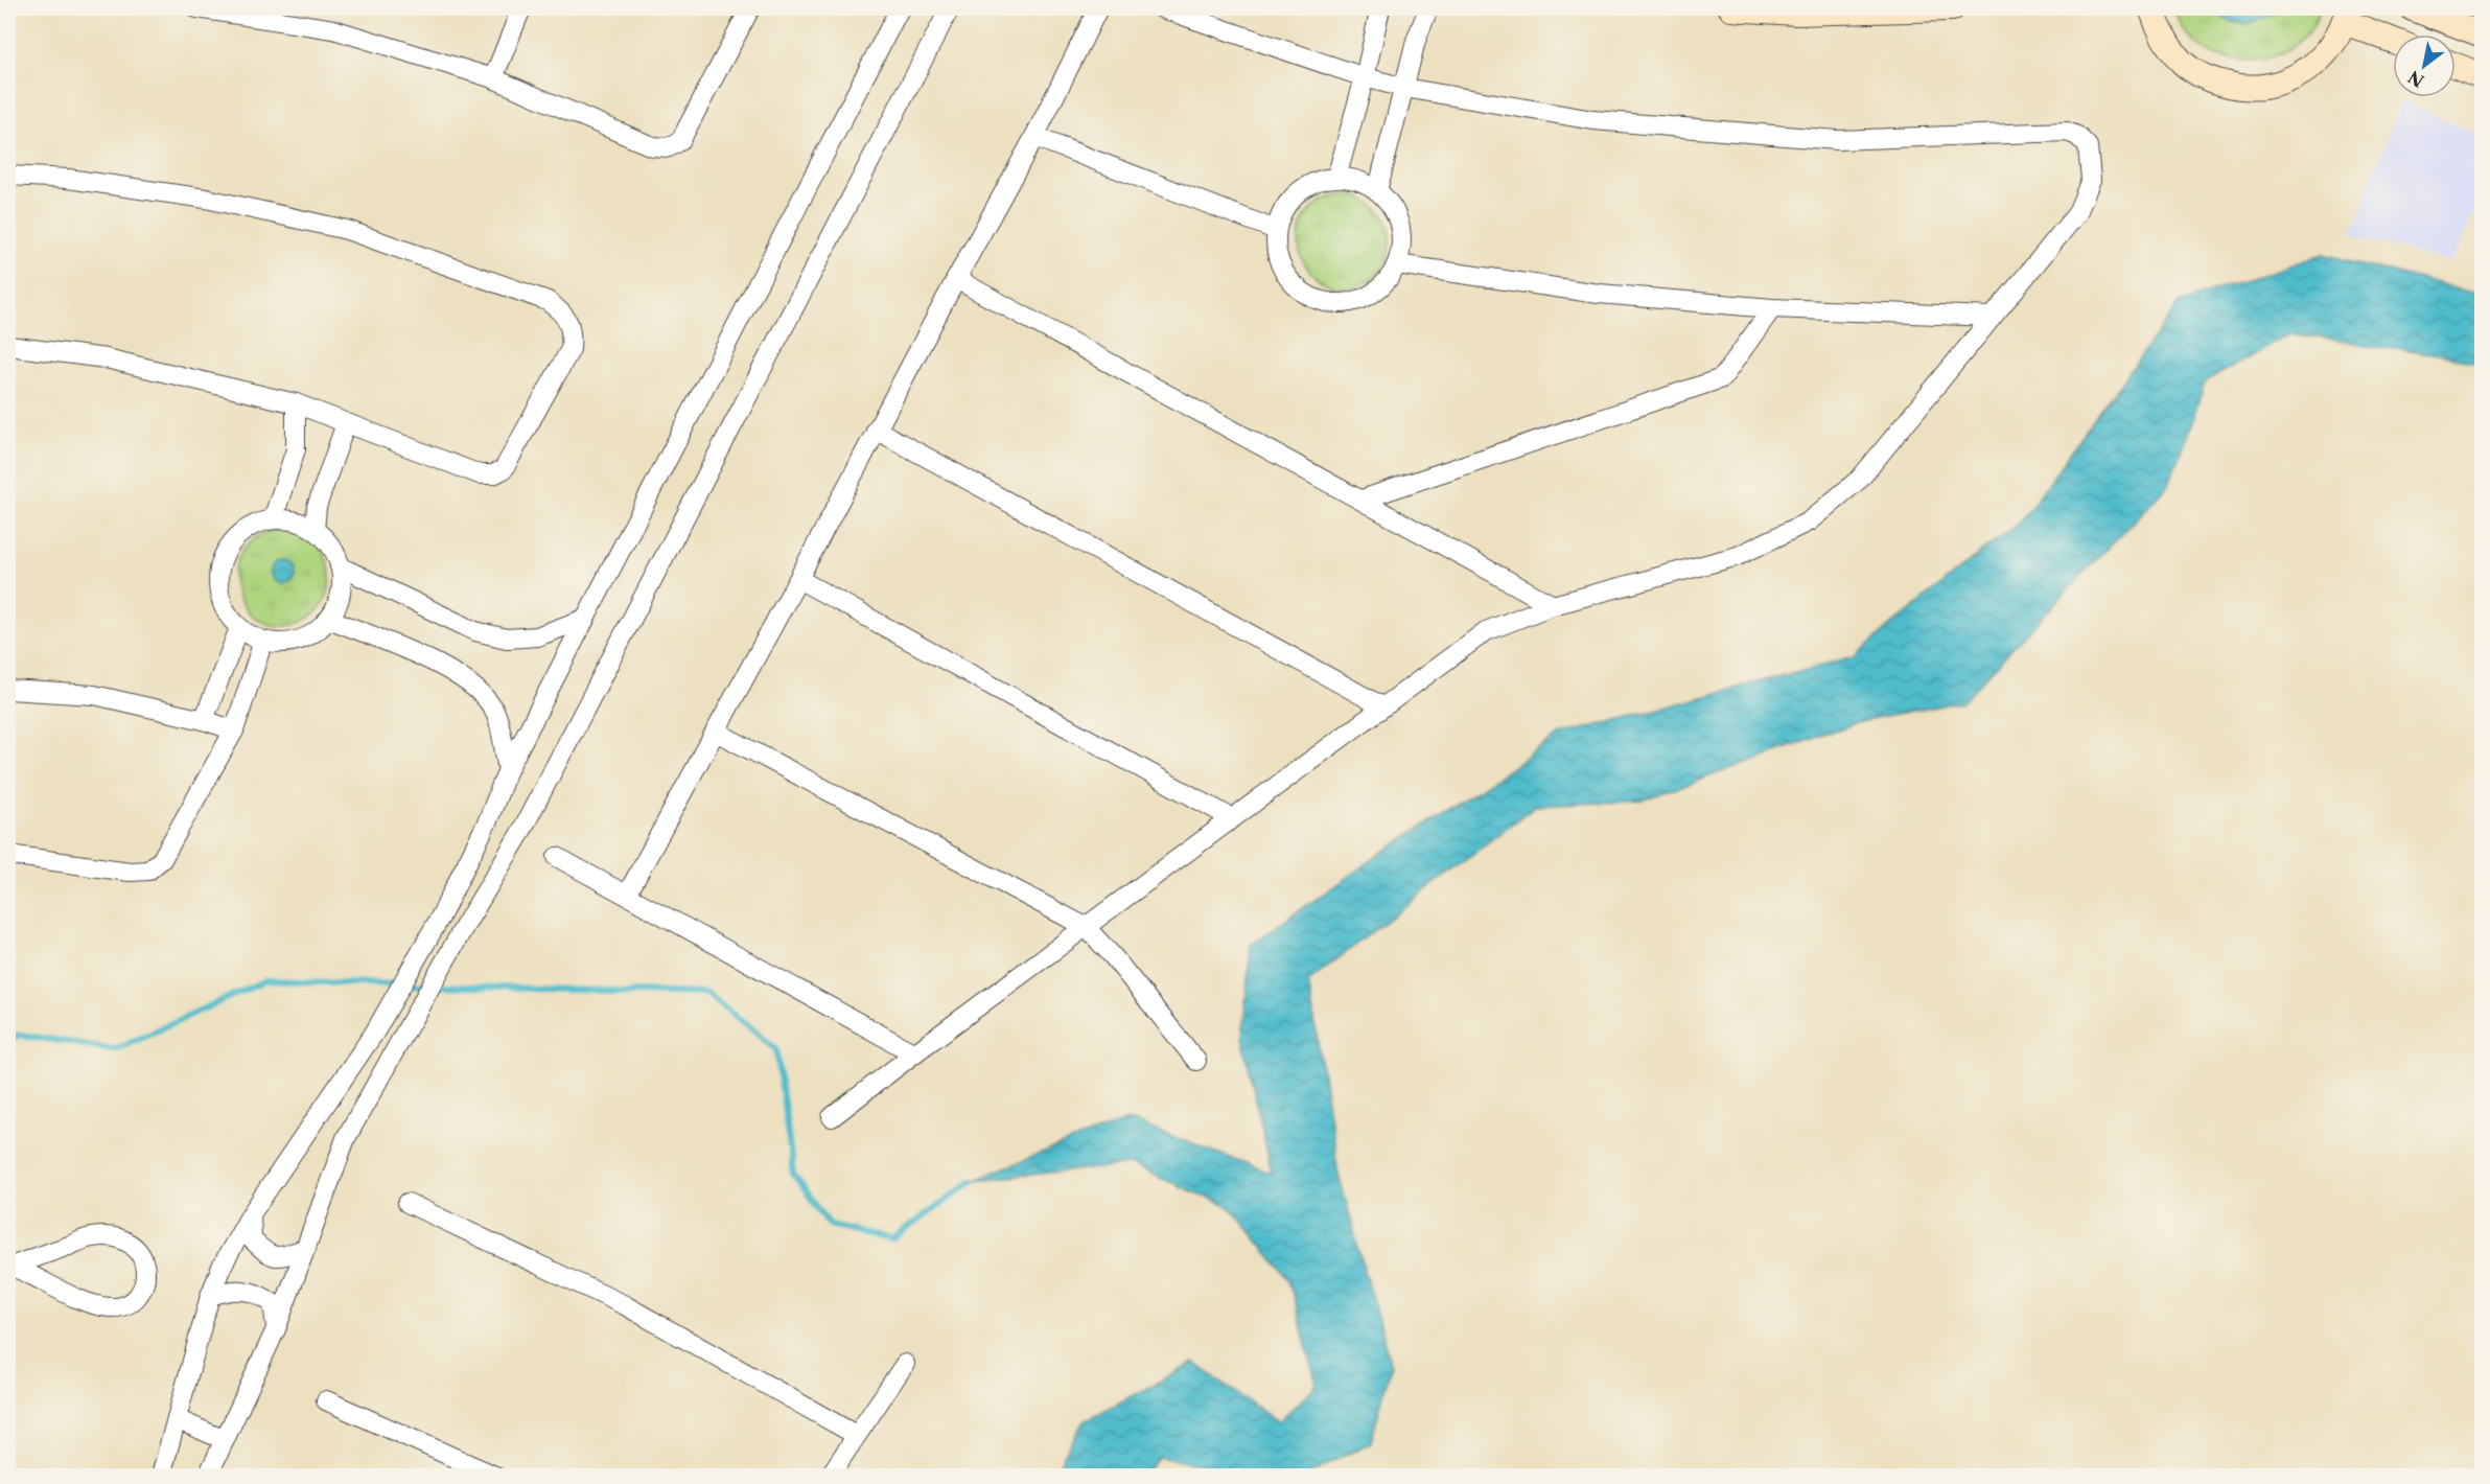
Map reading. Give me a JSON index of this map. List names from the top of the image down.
{
  "north": "bottom left"
}
